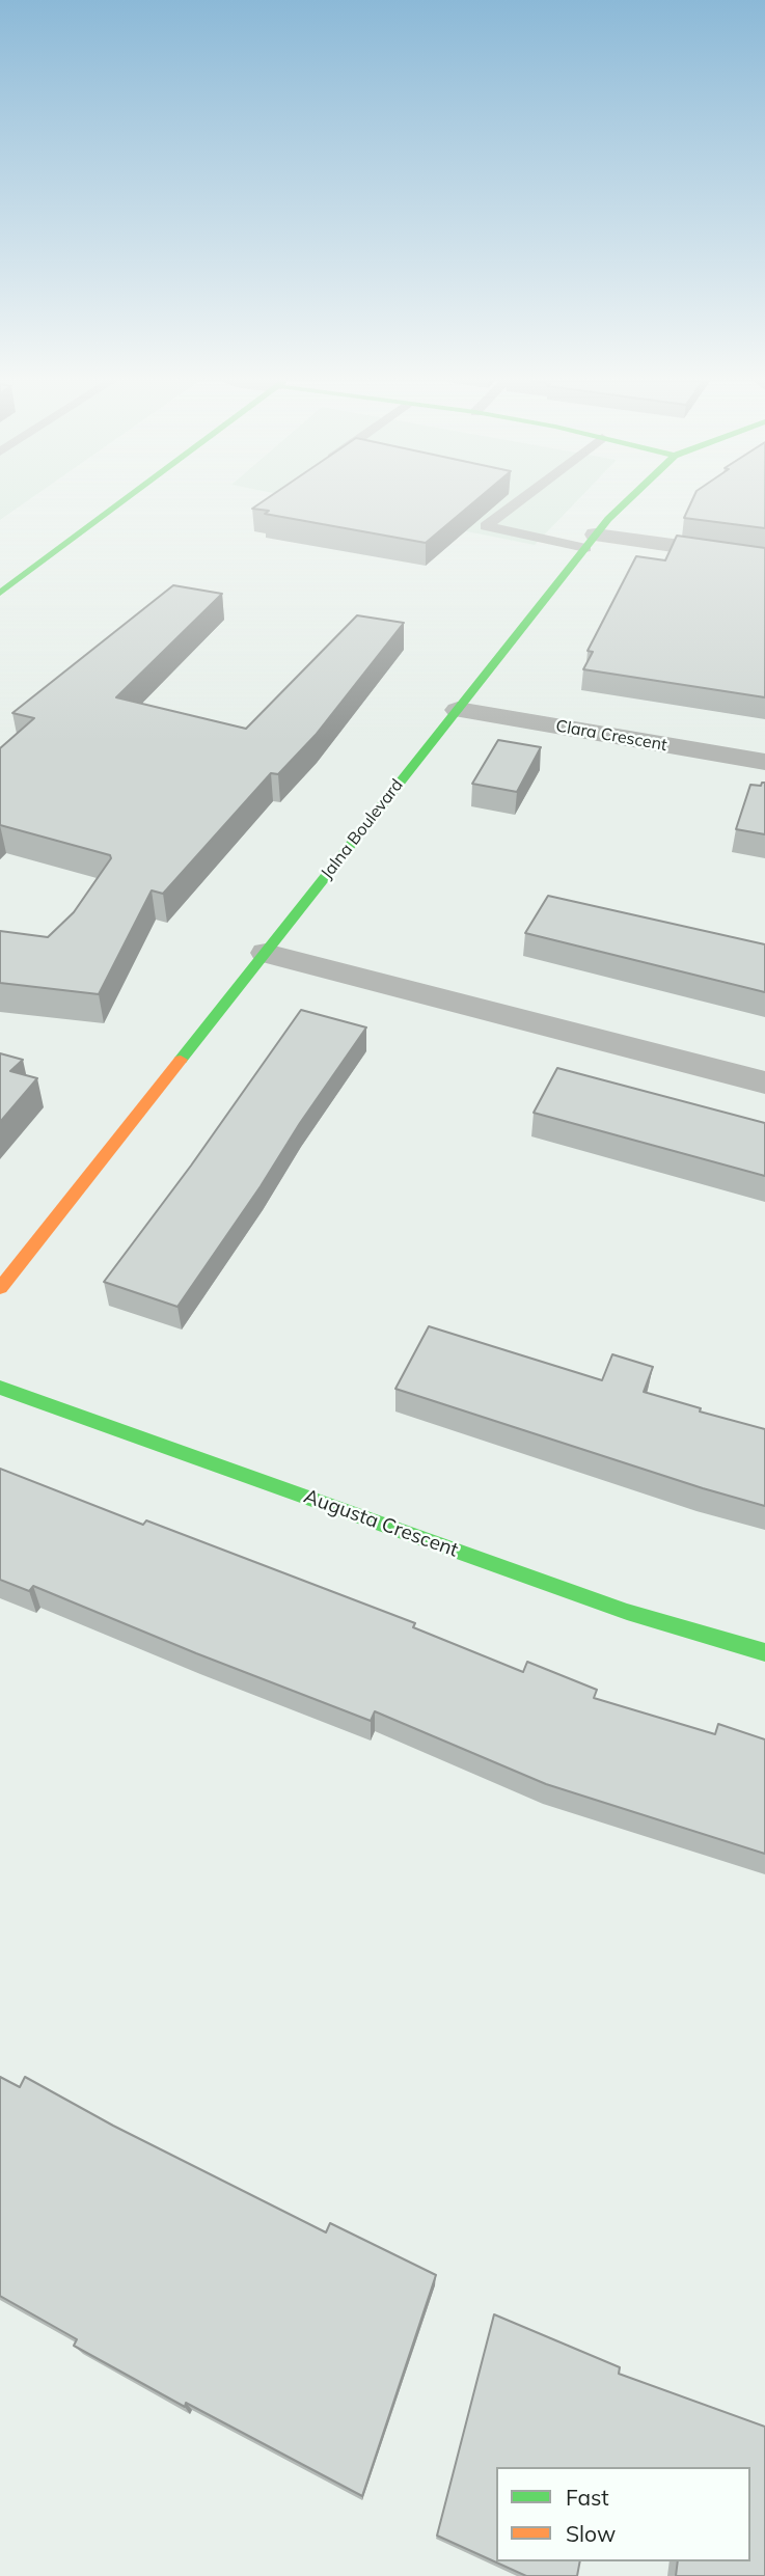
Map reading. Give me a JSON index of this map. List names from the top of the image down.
{
  "streets": {
    "street": ["Clara Crescent", "Jalna Boulevard", "Augusta Crescent"]
  },
  "crossings": [
    ["Clara Crescent", "Jalna Boulevard"]
  ],
  "legend": ["Fast", "Slow"]
}
